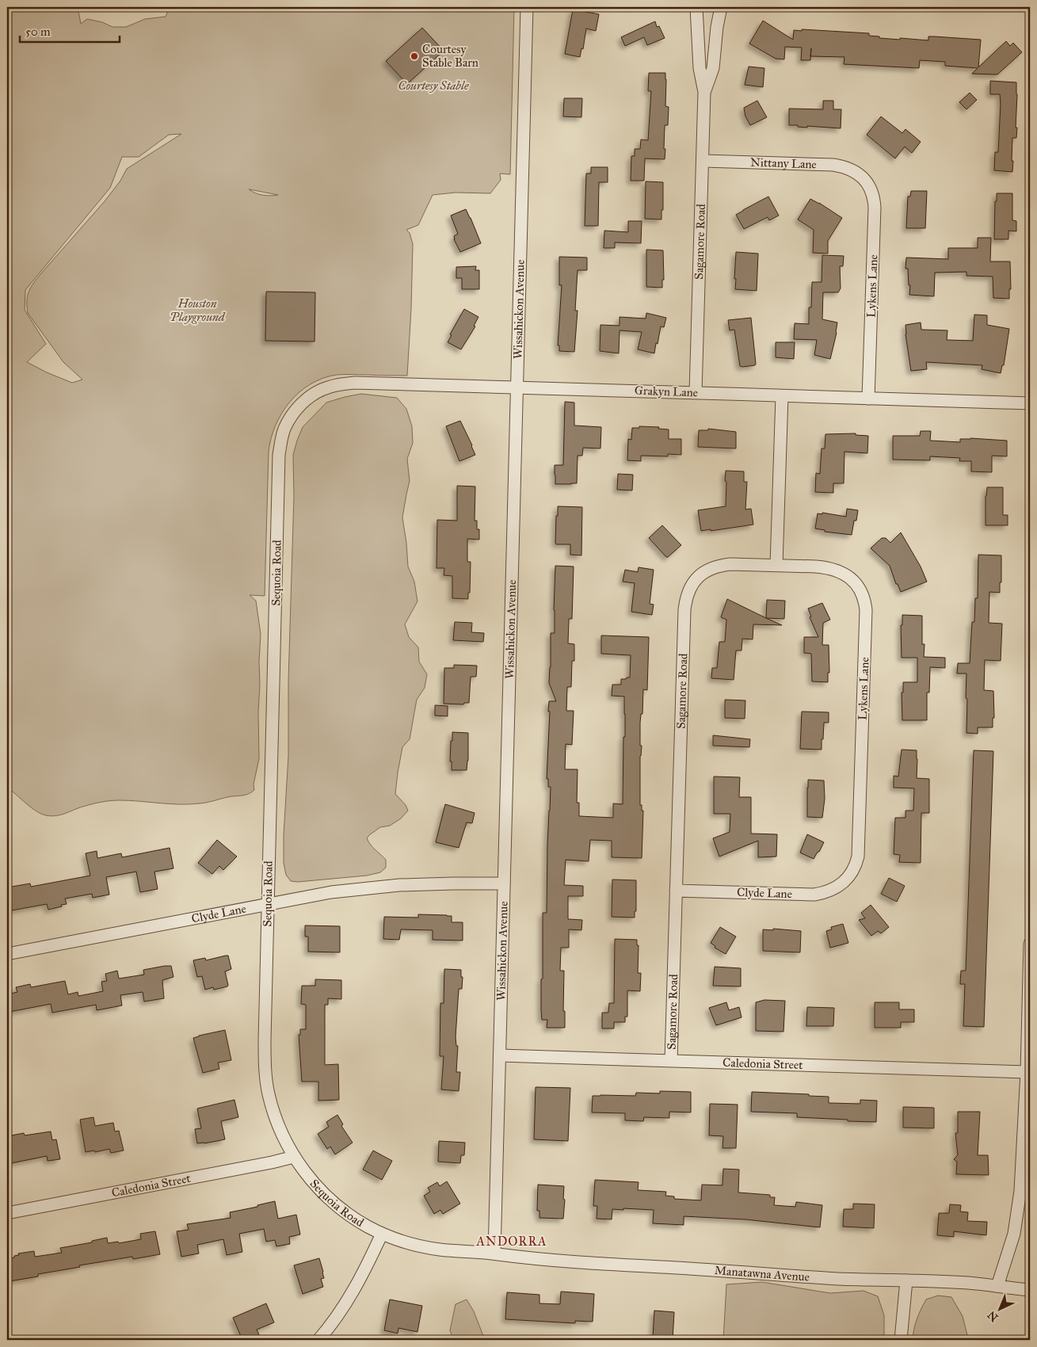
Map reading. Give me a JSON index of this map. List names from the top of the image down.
{
  "streets": {
    "street": [
      "Nittany Lane",
      "Sagamore Road",
      "Lykens Lane",
      "Wissahickon Avenue",
      "Grakyn Lane",
      "Sequoia Road",
      "Clyde Lane",
      "Caledonia Street",
      "Manatawna Avenue"
    ]
  },
  "crossings": [
    ["Nittany Lane", "Sagamore Road"],
    ["Nittany Lane", "Lykens Lane"],
    ["Sagamore Road", "Lykens Lane"],
    ["Sagamore Road", "Grakyn Lane"],
    ["Sagamore Road", "Clyde Lane"],
    ["Sagamore Road", "Caledonia Street"],
    ["Lykens Lane", "Grakyn Lane"],
    ["Lykens Lane", "Clyde Lane"],
    ["Wissahickon Avenue", "Grakyn Lane"],
    ["Wissahickon Avenue", "Sequoia Road"],
    ["Wissahickon Avenue", "Clyde Lane"],
    ["Wissahickon Avenue", "Caledonia Street"],
    ["Wissahickon Avenue", "Manatawna Avenue"],
    ["Grakyn Lane", "Sequoia Road"],
    ["Sequoia Road", "Clyde Lane"],
    ["Sequoia Road", "Caledonia Street"],
    ["Sequoia Road", "Manatawna Avenue"]
  ],
  "districts": ["ANDORRA"],
  "parks": ["Courtesy Stable", "Houston Playground"],
  "places": ["Courtesy Stable Barn"],
  "scale_bar": "50 m",
  "north": "bottom left"
}
